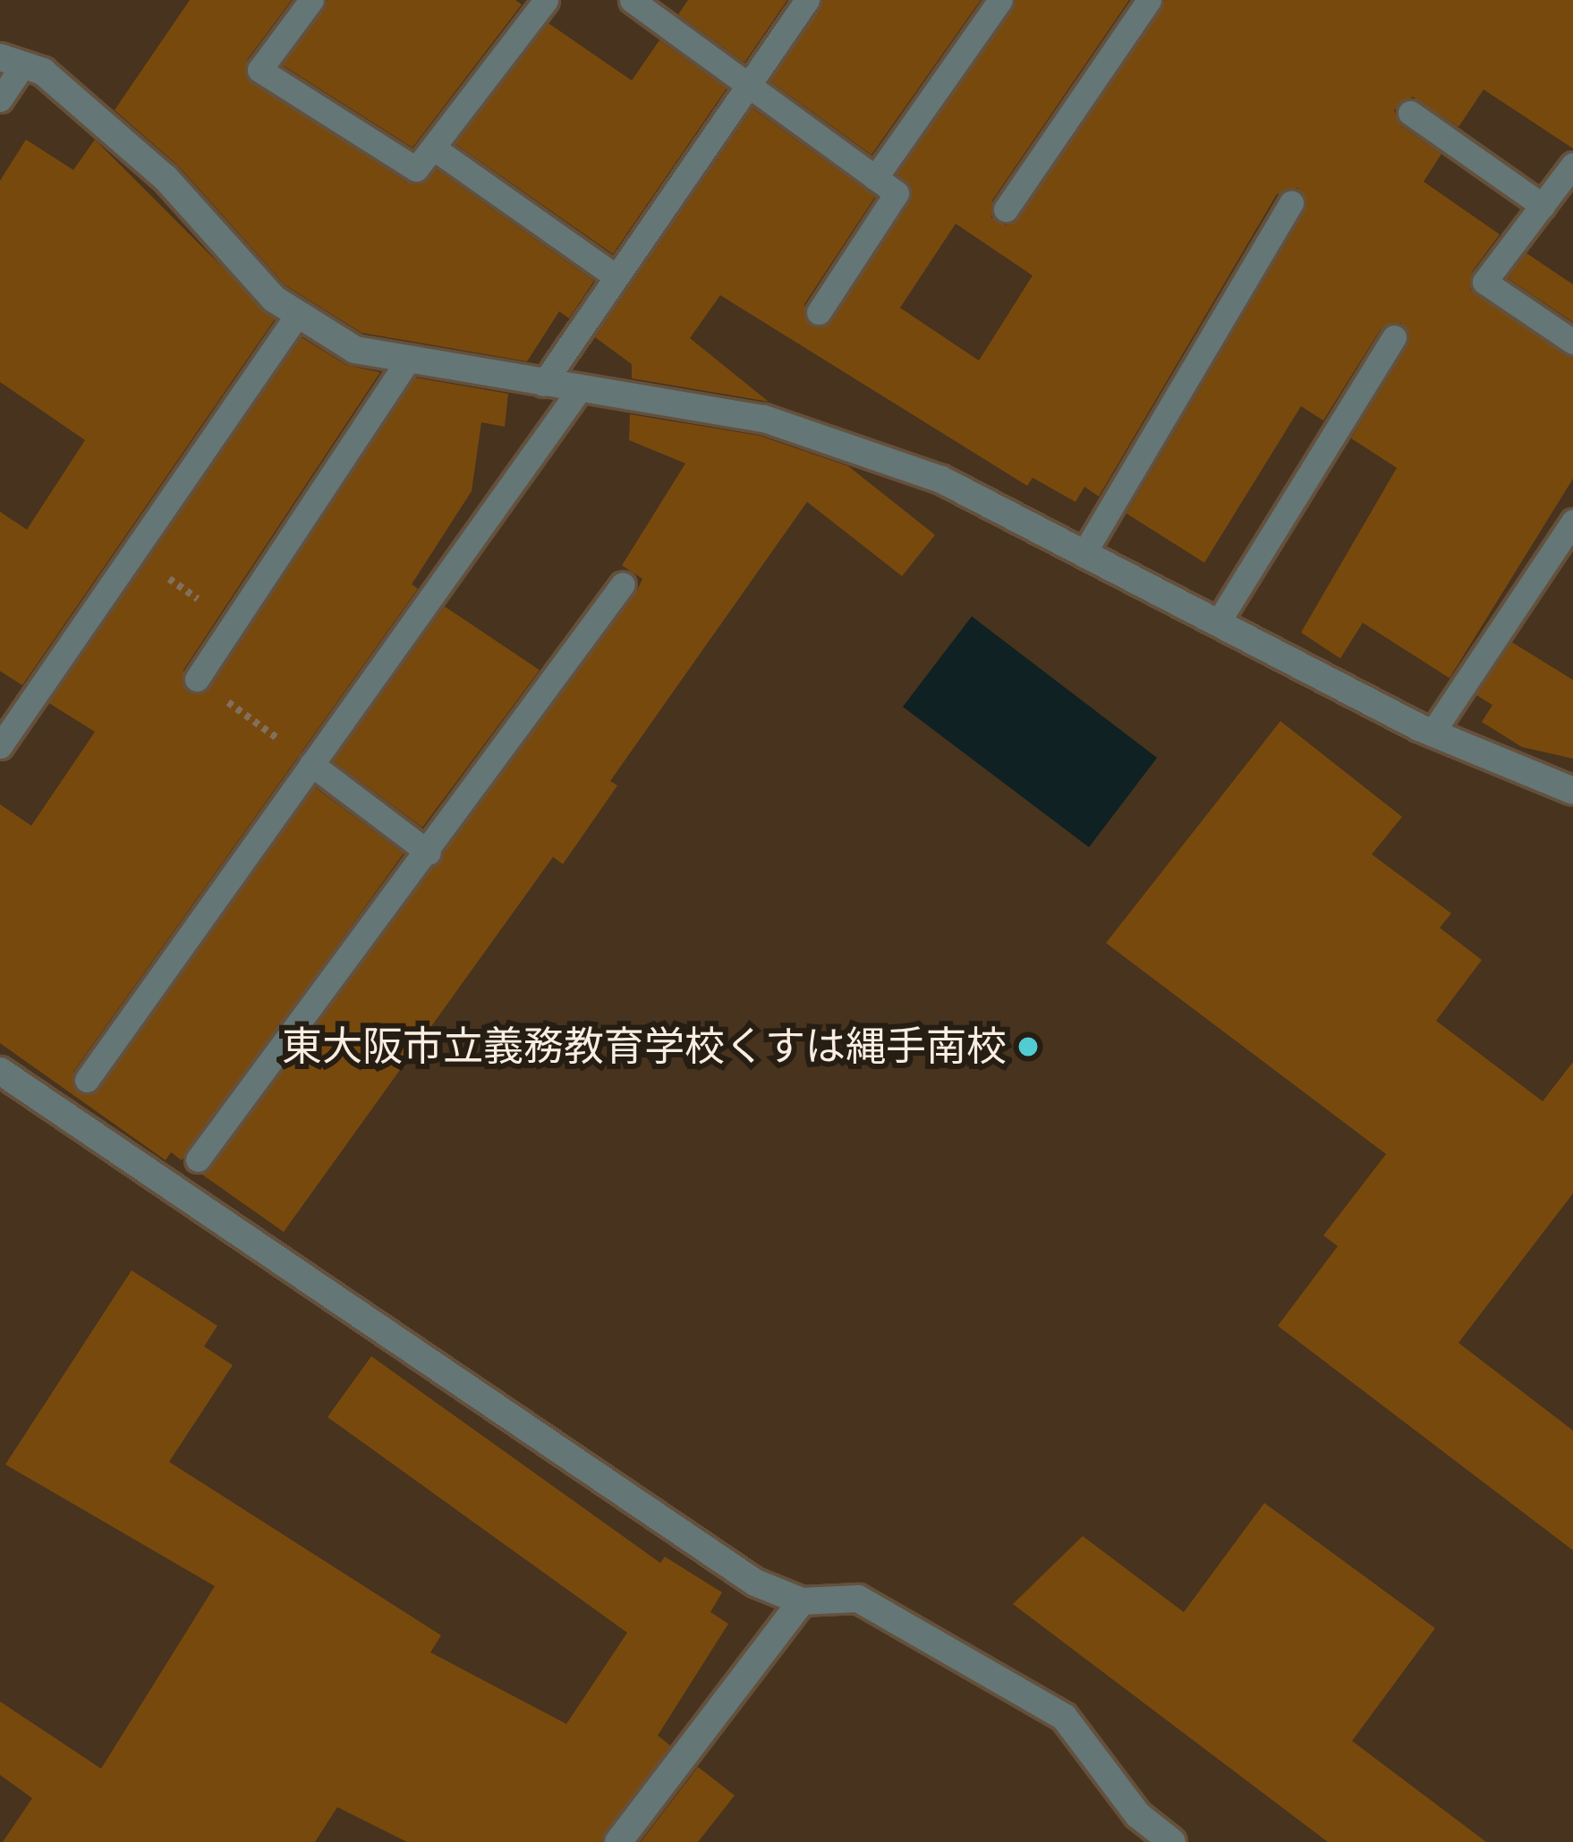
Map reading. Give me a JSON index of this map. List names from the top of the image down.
{
  "places": ["東大阪市立義務教育学校くすは縄手南校"]
}
